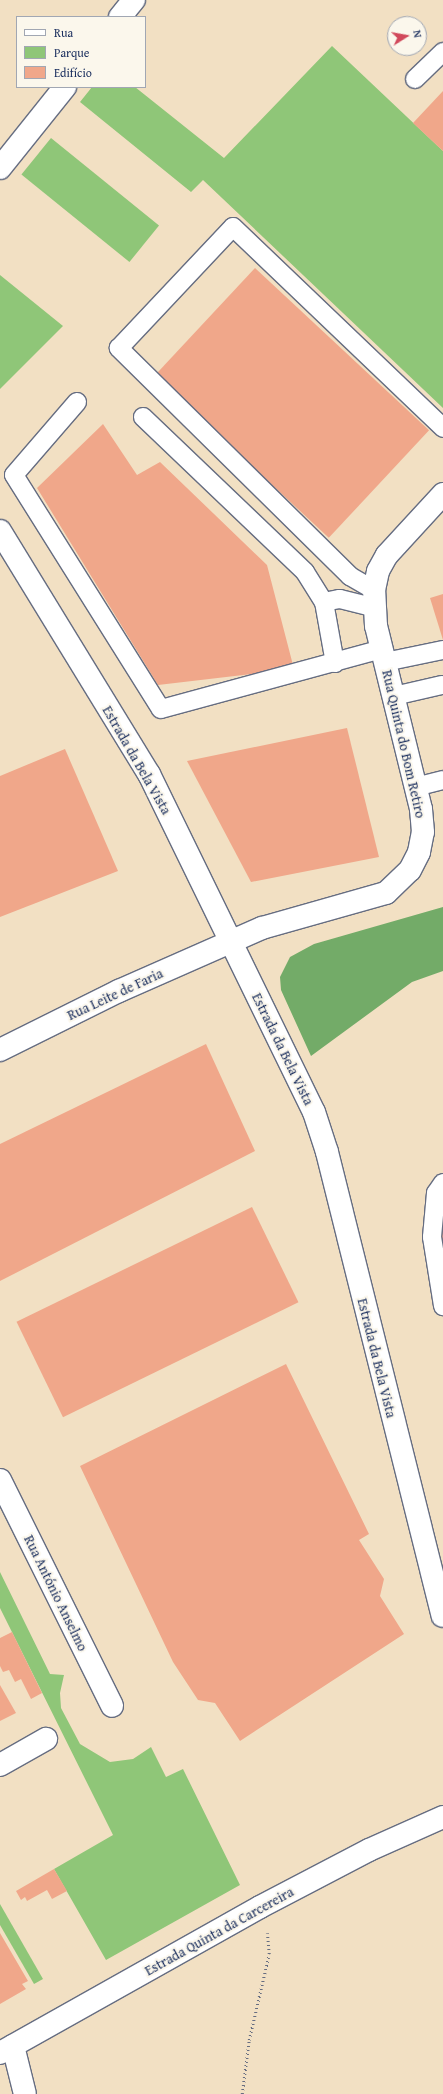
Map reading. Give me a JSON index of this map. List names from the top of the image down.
{
  "streets": {
    "street": [
      "Rua Quinta do Bom Retiro",
      "Estrada da Bela Vista",
      "Rua Leite de Faria",
      "Rua António Anselmo",
      "Estrada Quinta da Carcereira"
    ]
  },
  "crossings": [
    ["Rua Quinta do Bom Retiro", "Estrada da Bela Vista"],
    ["Rua Quinta do Bom Retiro", "Rua Leite de Faria"],
    ["Estrada da Bela Vista", "Rua Leite de Faria"]
  ],
  "legend": ["Rua", "Parque", "Edifício"],
  "north": "right"
}
